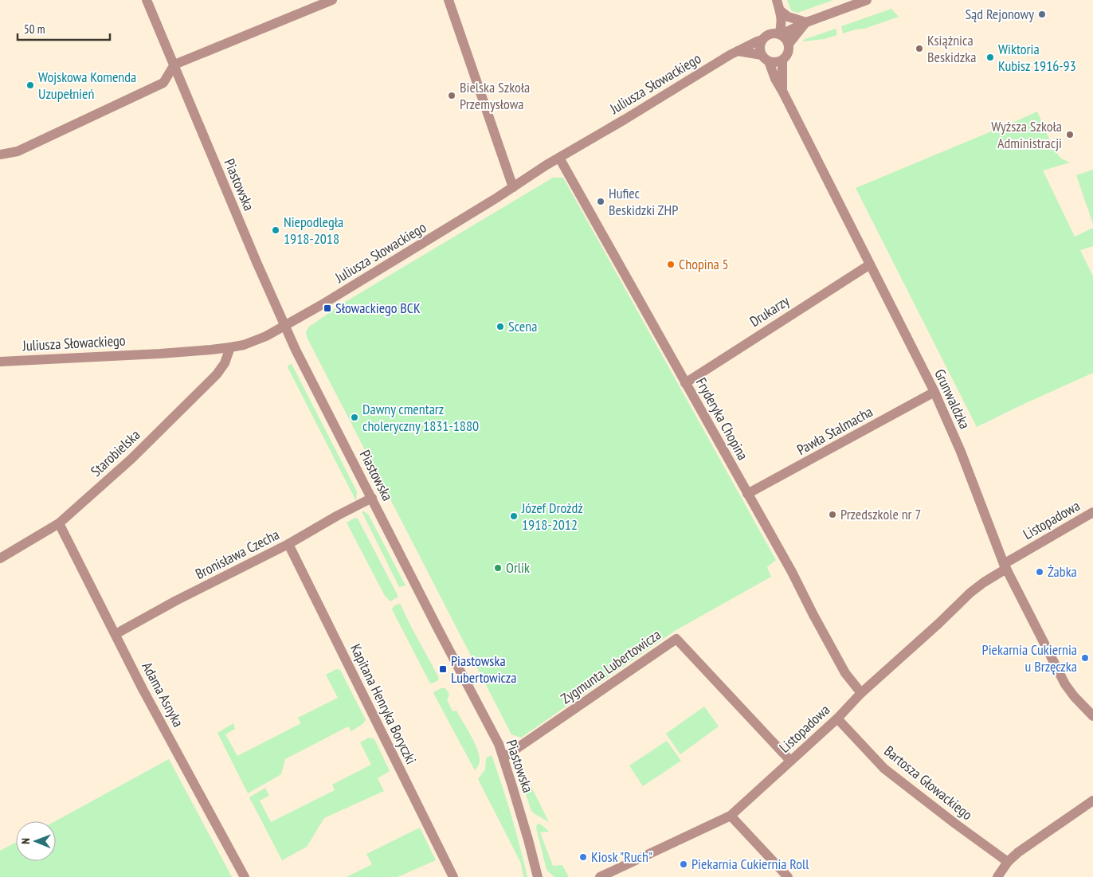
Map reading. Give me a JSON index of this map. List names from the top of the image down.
{
  "streets": {
    "street": [
      "Juliusza Słowackiego",
      "Piastowska",
      "Drukarzy",
      "Grunwaldzka",
      "Fryderyka Chopina",
      "Pawła Stalmacha",
      "Starobielska",
      "Listopadowa",
      "Bronisława Czecha",
      "Zygmunta Lubertowicza",
      "Adama Asnyka",
      "Kapitana Henryka Boryczki",
      "Bartosza Głowackiego"
    ]
  },
  "crossings": [
    ["Juliusza Słowackiego", "Piastowska"],
    ["Juliusza Słowackiego", "Grunwaldzka"],
    ["Juliusza Słowackiego", "Fryderyka Chopina"],
    ["Juliusza Słowackiego", "Starobielska"],
    ["Piastowska", "Bronisława Czecha"],
    ["Piastowska", "Zygmunta Lubertowicza"],
    ["Drukarzy", "Grunwaldzka"],
    ["Drukarzy", "Fryderyka Chopina"],
    ["Grunwaldzka", "Pawła Stalmacha"],
    ["Grunwaldzka", "Listopadowa"],
    ["Fryderyka Chopina", "Pawła Stalmacha"],
    ["Fryderyka Chopina", "Listopadowa"],
    ["Starobielska", "Adama Asnyka"],
    ["Listopadowa", "Zygmunta Lubertowicza"],
    ["Listopadowa", "Bartosza Głowackiego"],
    ["Bronisława Czecha", "Adama Asnyka"],
    ["Bronisława Czecha", "Kapitana Henryka Boryczki"]
  ],
  "places": {
    "other": [
      "Sąd Rejonowy",
      "Książnica Beskidzka",
      "Wiktoria Kubisz 1916-93",
      "Wojskowa Komenda Uzupełnień",
      "Bielska Szkoła Przemysłowa",
      "Wyższa Szkoła Administracji",
      "Hufiec Beskidzki ZHP",
      "Niepodległa 1918-2018",
      "Chopina 5",
      "Scena",
      "Dawny cmentarz choleryczny 1831-1880",
      "Przedszkole nr 7",
      "Józef Drożdż 1918-2012",
      "Orlik",
      "Żabka",
      "Piekarnia Cukiernia u Brzęczka",
      "Kiosk \"Ruch\"",
      "Piekarnia Cukiernia Roll"
    ],
    "transit": ["Słowackiego BCK", "Piastowska Lubertowicza"]
  },
  "scale_bar": "50 m",
  "north": "left"
}
